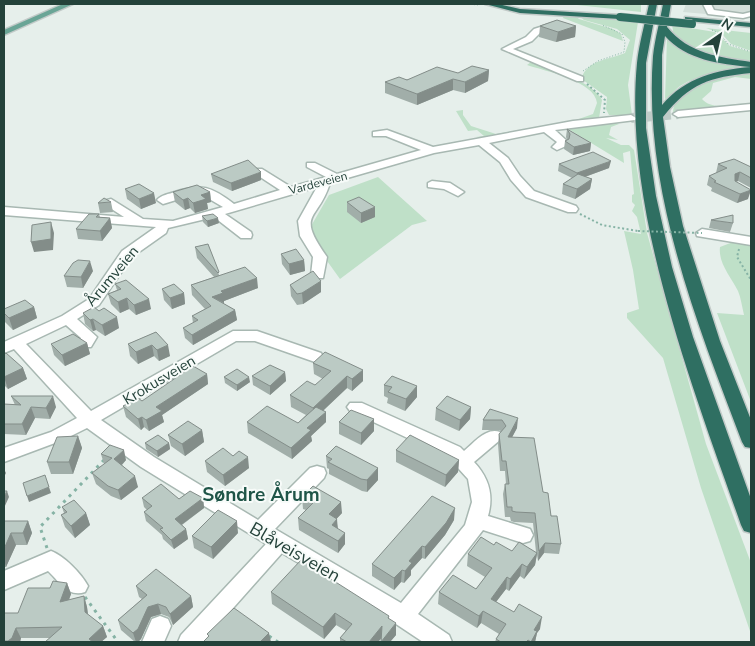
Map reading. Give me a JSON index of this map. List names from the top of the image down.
{
  "streets": {
    "street": [
      "Vardeveien",
      "Årumveien",
      "Krokusveien",
      "Blåveisveien"
    ]
  },
  "crossings": [
    ["Vardeveien", "Årumveien"],
    ["Årumveien", "Blåveisveien"],
    ["Krokusveien", "Blåveisveien"]
  ],
  "districts": ["Søndre Årum"],
  "north": "top right"
}
